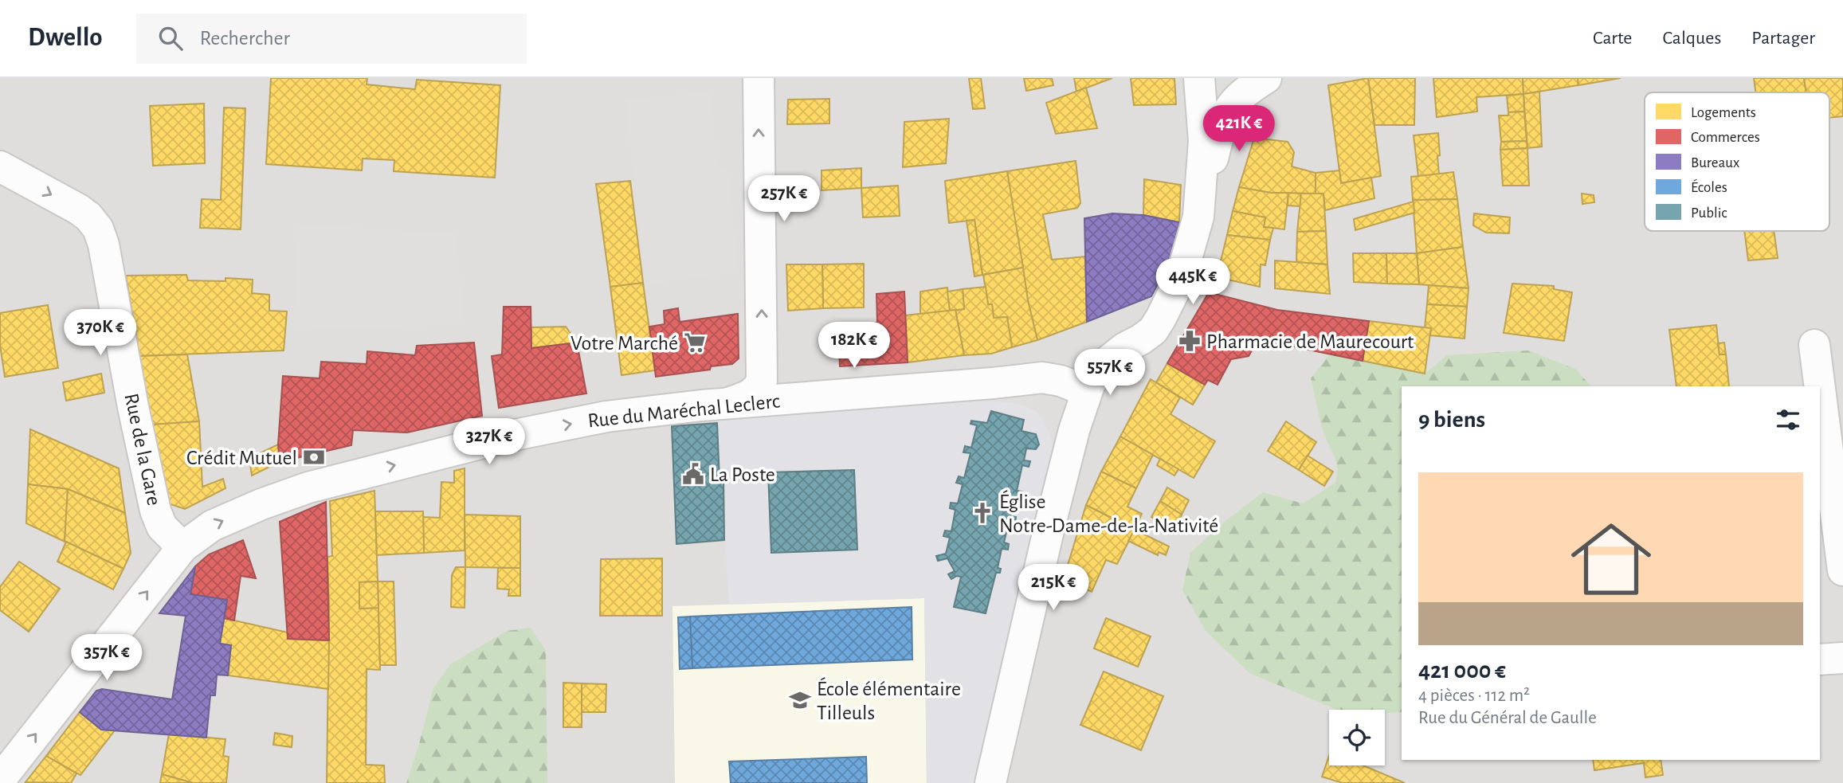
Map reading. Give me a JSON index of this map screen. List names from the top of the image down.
{
  "streets": {
    "street": ["Rue du Maréchal Leclerc", "Rue de la Gare"]
  },
  "crossings": [
    ["Rue du Maréchal Leclerc", "Rue de la Gare"]
  ],
  "one_way": ["Rue du Maréchal Leclerc", "Rue de la Gare"],
  "places": {
    "pharmacy": ["Pharmacie de Maurecourt"],
    "supermarket": ["Votre Marché"],
    "bank": ["Crédit Mutuel"],
    "public building": ["La Poste"],
    "church": ["Église Notre-Dame-de-la-Nativité"],
    "school or university": ["École élémentaire Tilleuls"]
  },
  "legend": [
    "Logements",
    "Commerces",
    "Bureaux",
    "Écoles",
    "Public"
  ],
  "page": {
    "header": "Dwello",
    "search": "Rechercher",
    "nav": ["Carte", "Calques", "Partager"],
    "price": [
      "421K €",
      "257K €",
      "445K €",
      "370K €",
      "182K €",
      "557K €",
      "327K €",
      "215K €",
      "357K €"
    ],
    "heading": "9 biens",
    "list": [
      {
        "name": "421 000 €",
        "note": "4 pièces · 112 m² · Rue du Général de Gaulle"
      }
    ]
  }
}
